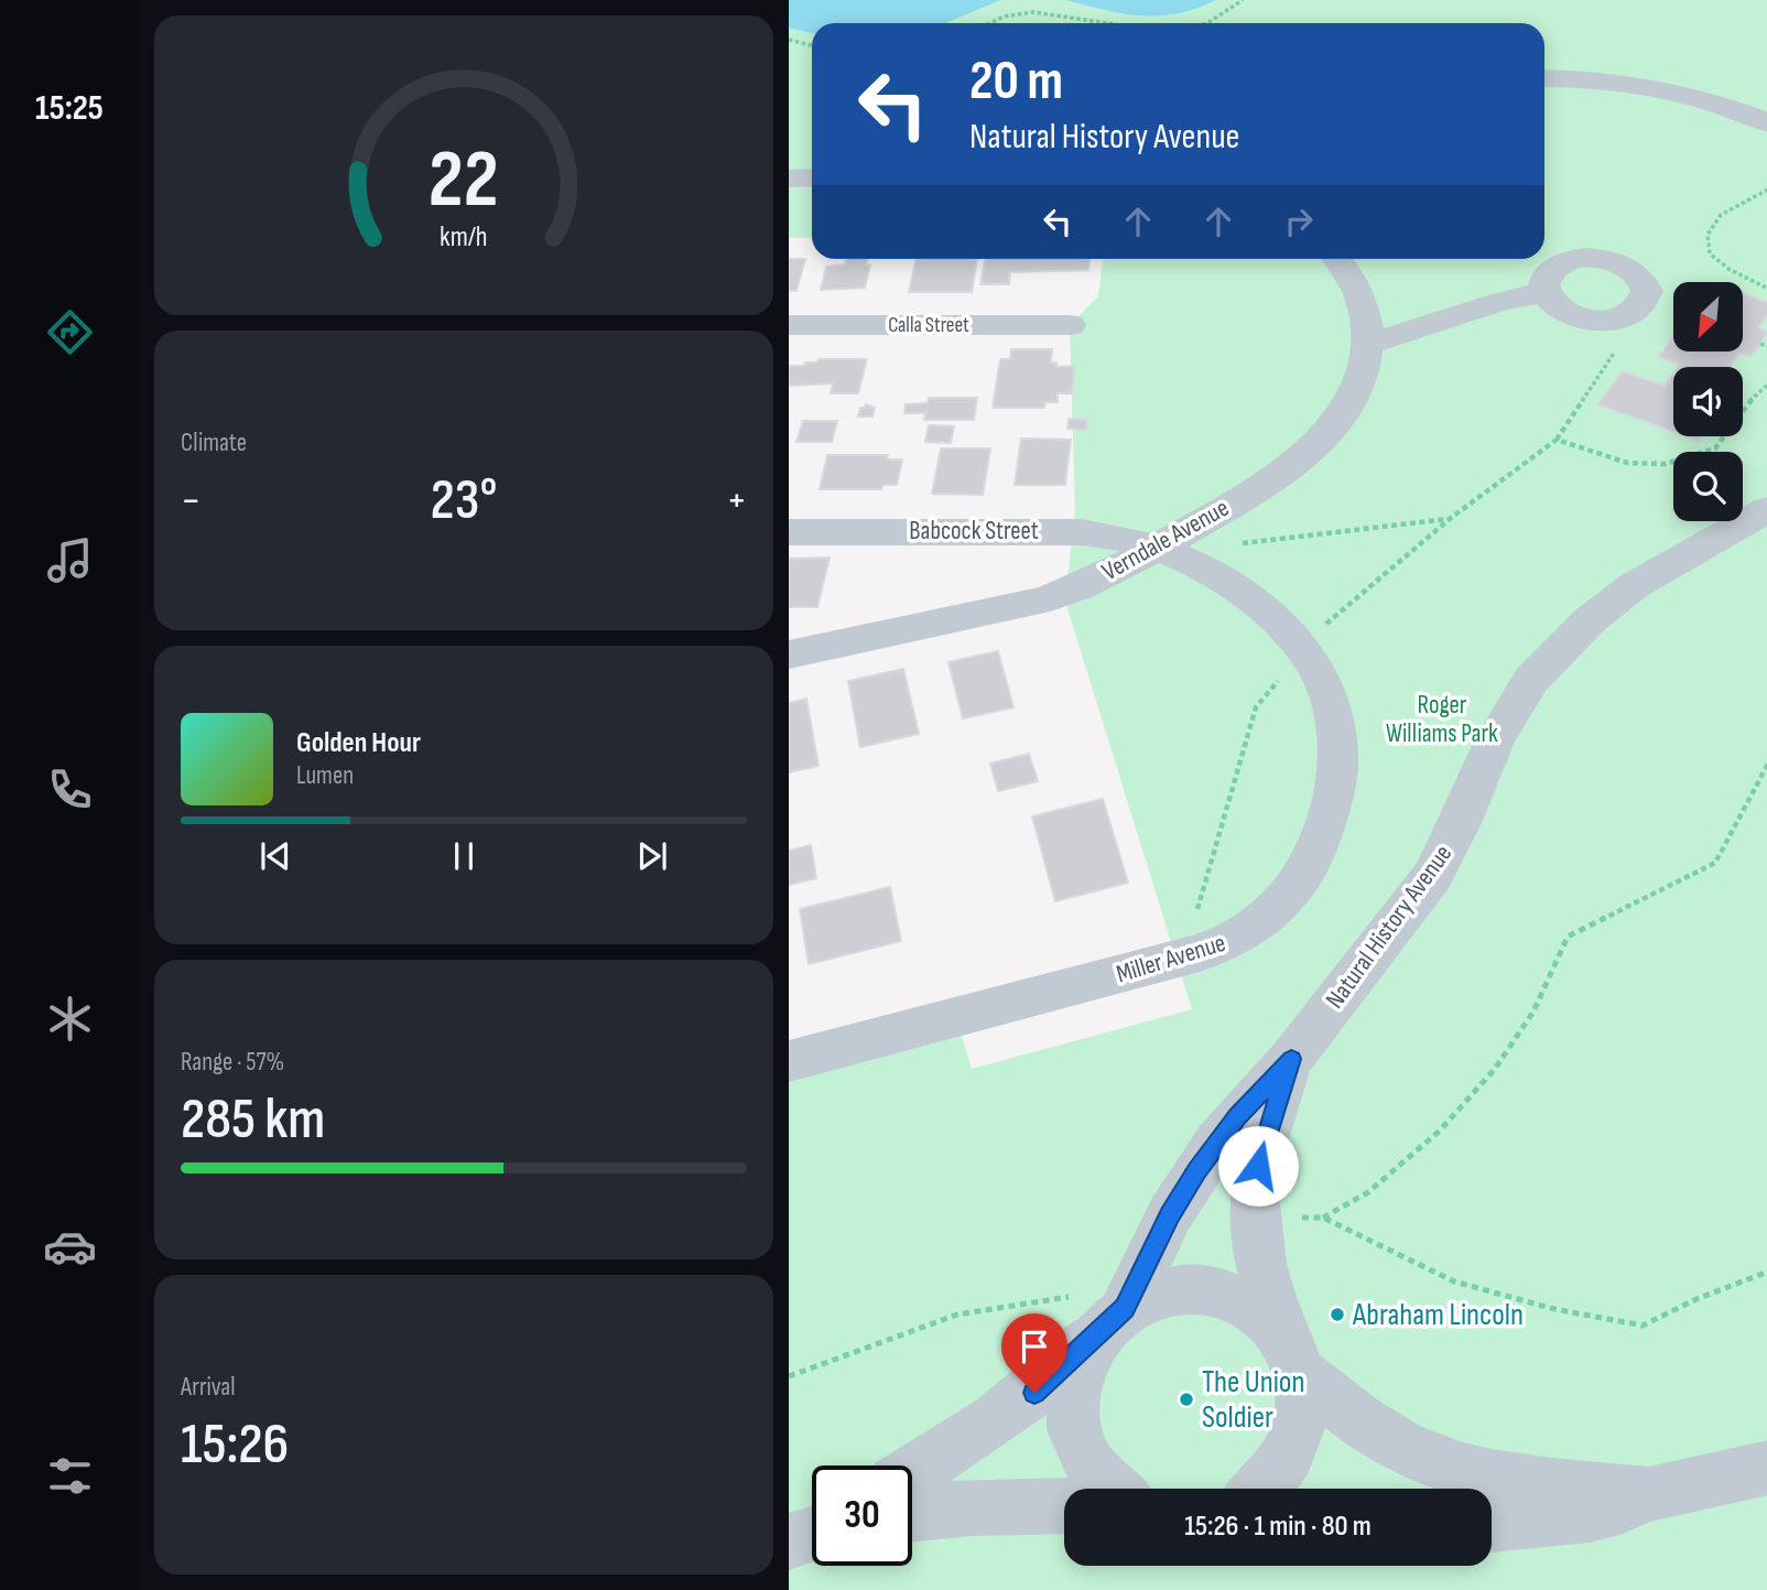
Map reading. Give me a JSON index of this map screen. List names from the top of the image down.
{
  "streets": {
    "street": [
      "Calla Street",
      "Babcock Street",
      "Verndale Avenue",
      "Natural History Avenue",
      "Miller Avenue"
    ]
  },
  "crossings": [
    ["Babcock Street", "Verndale Avenue"],
    ["Babcock Street", "Miller Avenue"],
    ["Verndale Avenue", "Miller Avenue"]
  ],
  "parks": ["Roger Williams Park"],
  "places": ["Abraham Lincoln", "The Union Soldier"],
  "north": "bottom left",
  "page": {
    "tabs": "15:25",
    "turn": ["20 m", "Natural History Avenue"],
    "tile": [
      "Climate",
      ["Range · 57%", "285 km"],
      ["Arrival", "15:26"]
    ],
    "heat": ["−", "23°", "+"],
    "song": ["Golden Hour", "Lumen"],
    "limit": "30",
    "trip": "15:26 · 1 min · 80 m",
    "gauge": ["22", "km/h"]
  }
}
